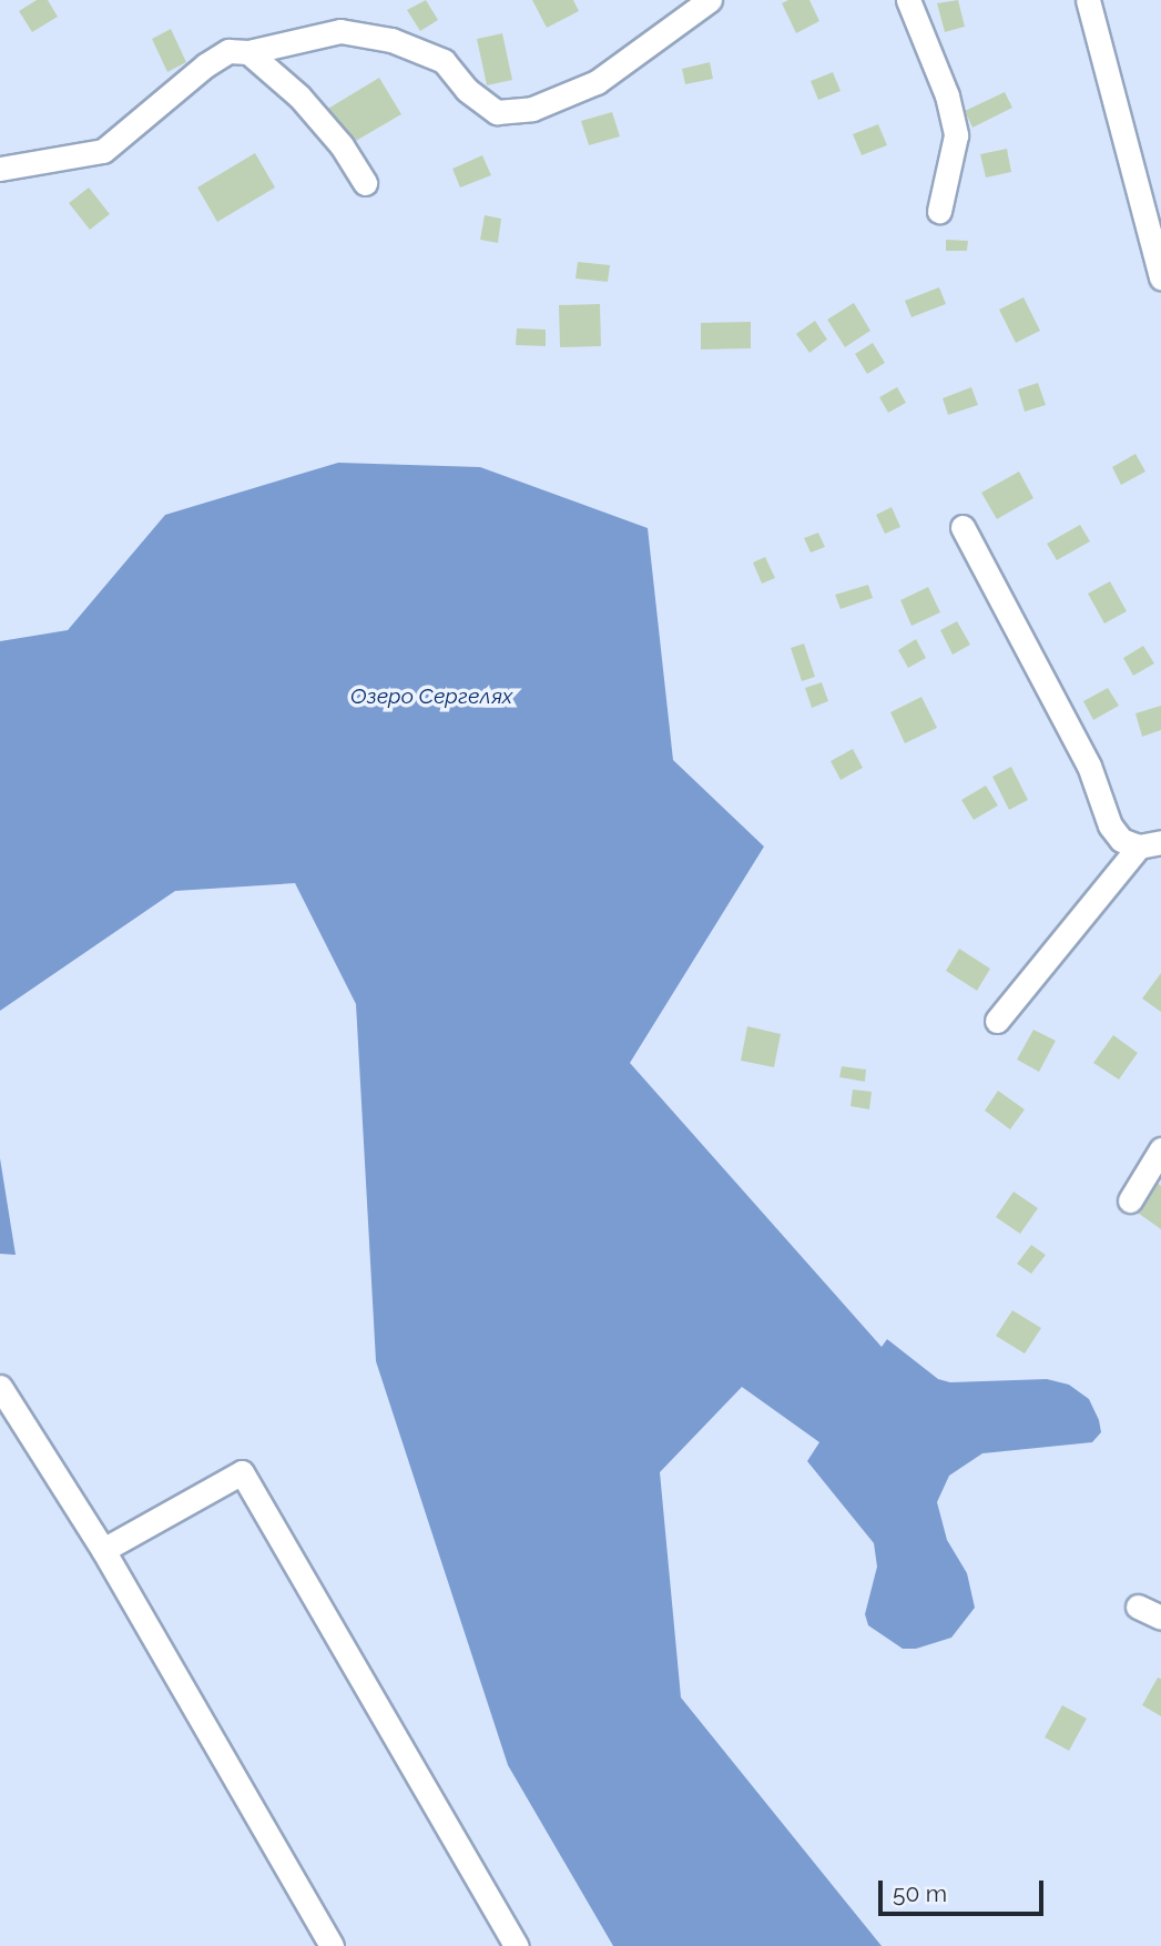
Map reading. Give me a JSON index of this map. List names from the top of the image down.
{
  "water": ["Озеро Сергелях"],
  "scale_bar": "50 m"
}
